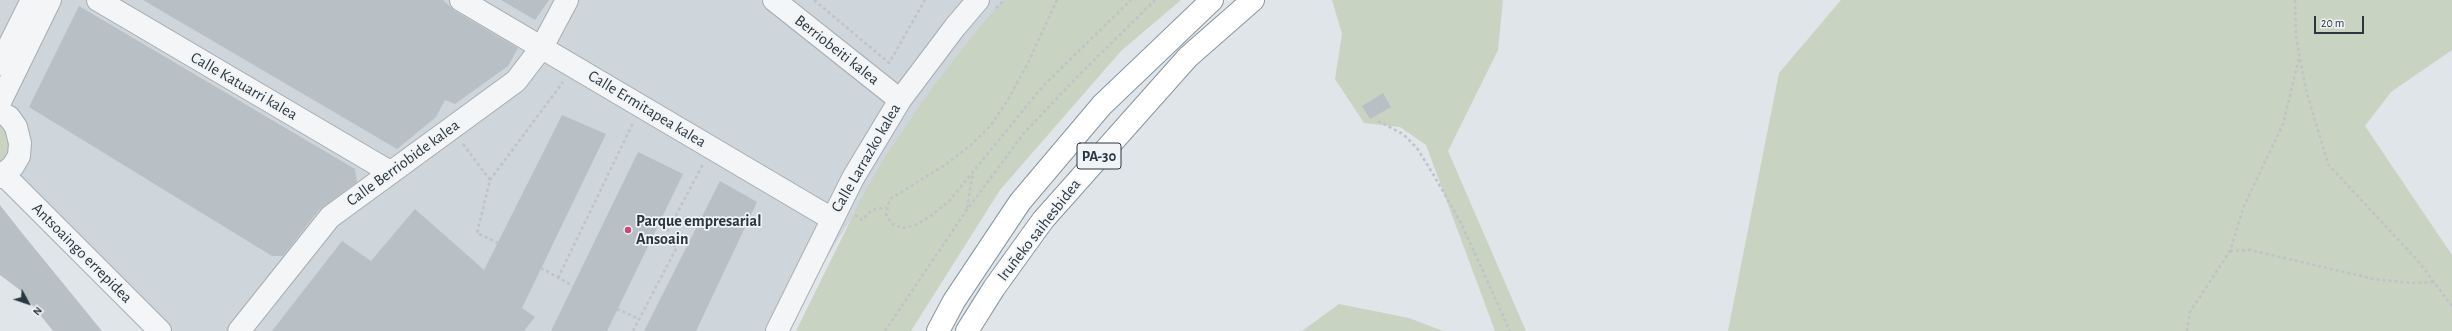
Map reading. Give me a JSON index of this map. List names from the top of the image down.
{
  "streets": {
    "highway": ["PA-30", "Iruñeko saihesbidea"],
    "street": [
      "Berriobeiti kalea",
      "Calle Katuarri kalea",
      "Calle Ermitapea kalea",
      "Calle Larrazko kalea",
      "Calle Berriobide kalea",
      "Antsoaingo errepidea"
    ]
  },
  "crossings": [
    ["Berriobeiti kalea", "Calle Larrazko kalea"],
    ["Calle Katuarri kalea", "Calle Berriobide kalea"],
    ["Calle Ermitapea kalea", "Calle Larrazko kalea"],
    ["Calle Ermitapea kalea", "Calle Berriobide kalea"]
  ],
  "places": ["Parque empresarial Ansoain"],
  "scale_bar": "20 m",
  "north": "bottom right"
}
